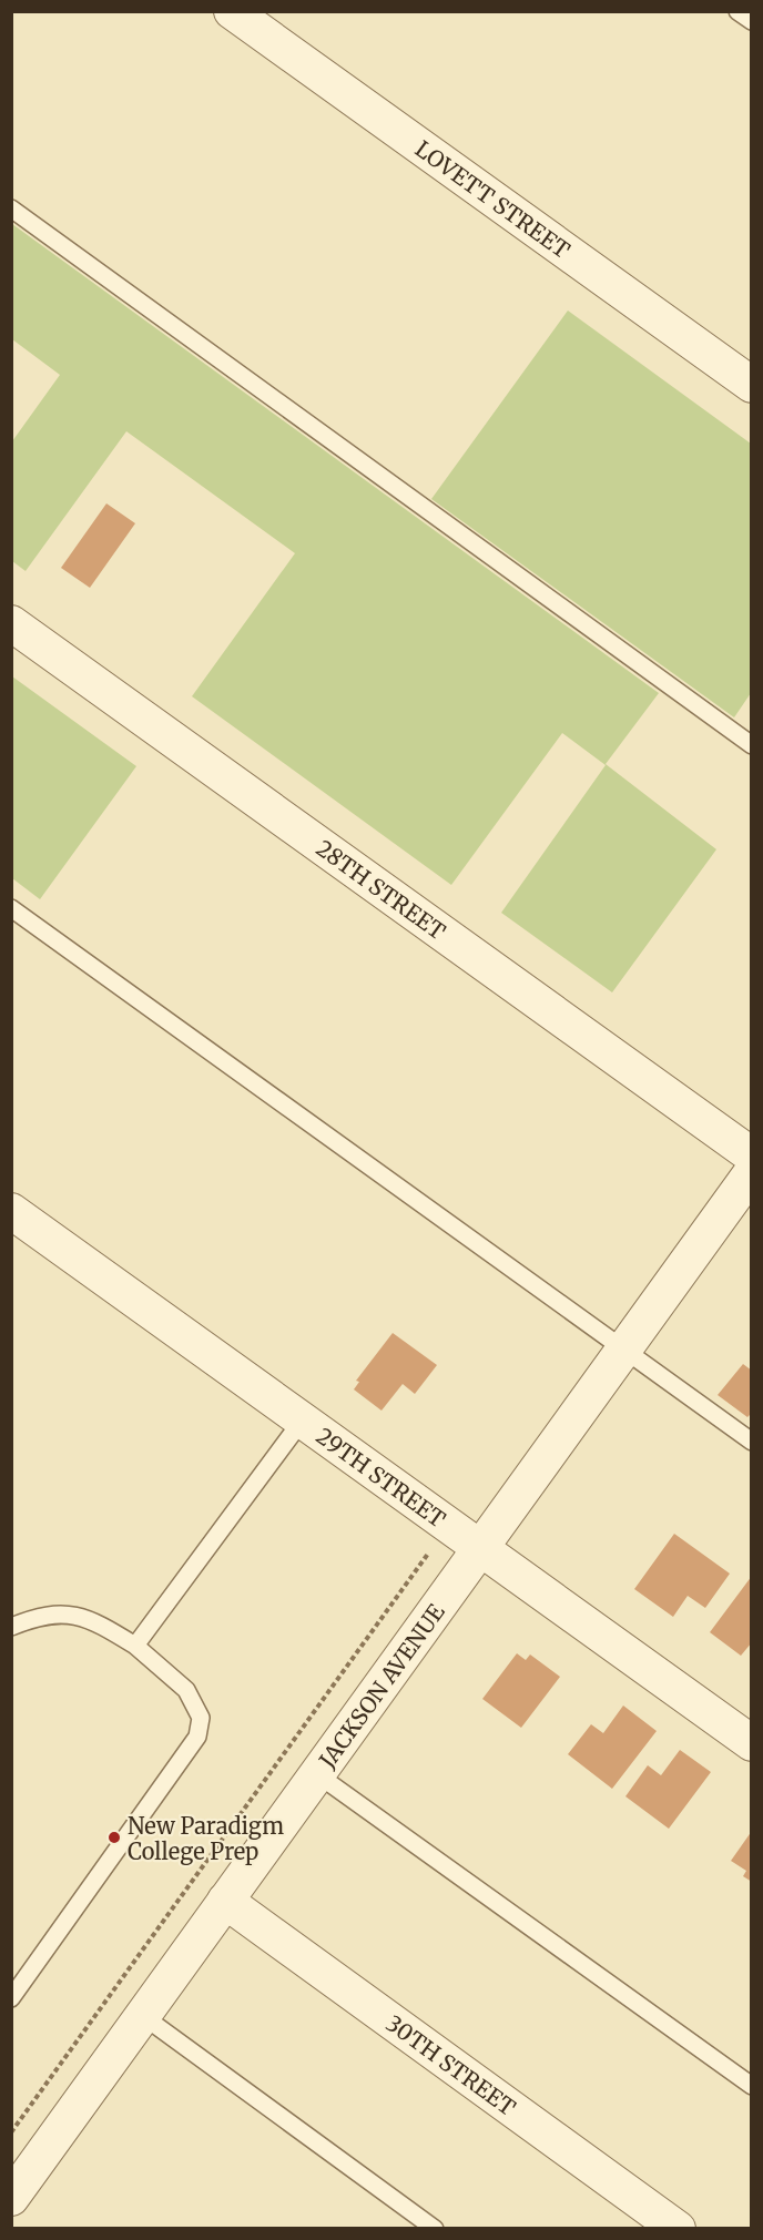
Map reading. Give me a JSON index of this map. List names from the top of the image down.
{
  "streets": {
    "street": [
      "LOVETT STREET",
      "28TH STREET",
      "29TH STREET",
      "JACKSON AVENUE",
      "30TH STREET"
    ]
  },
  "crossings": [
    ["29TH STREET", "JACKSON AVENUE"],
    ["JACKSON AVENUE", "30TH STREET"]
  ],
  "places": ["New Paradigm College Prep"]
}
